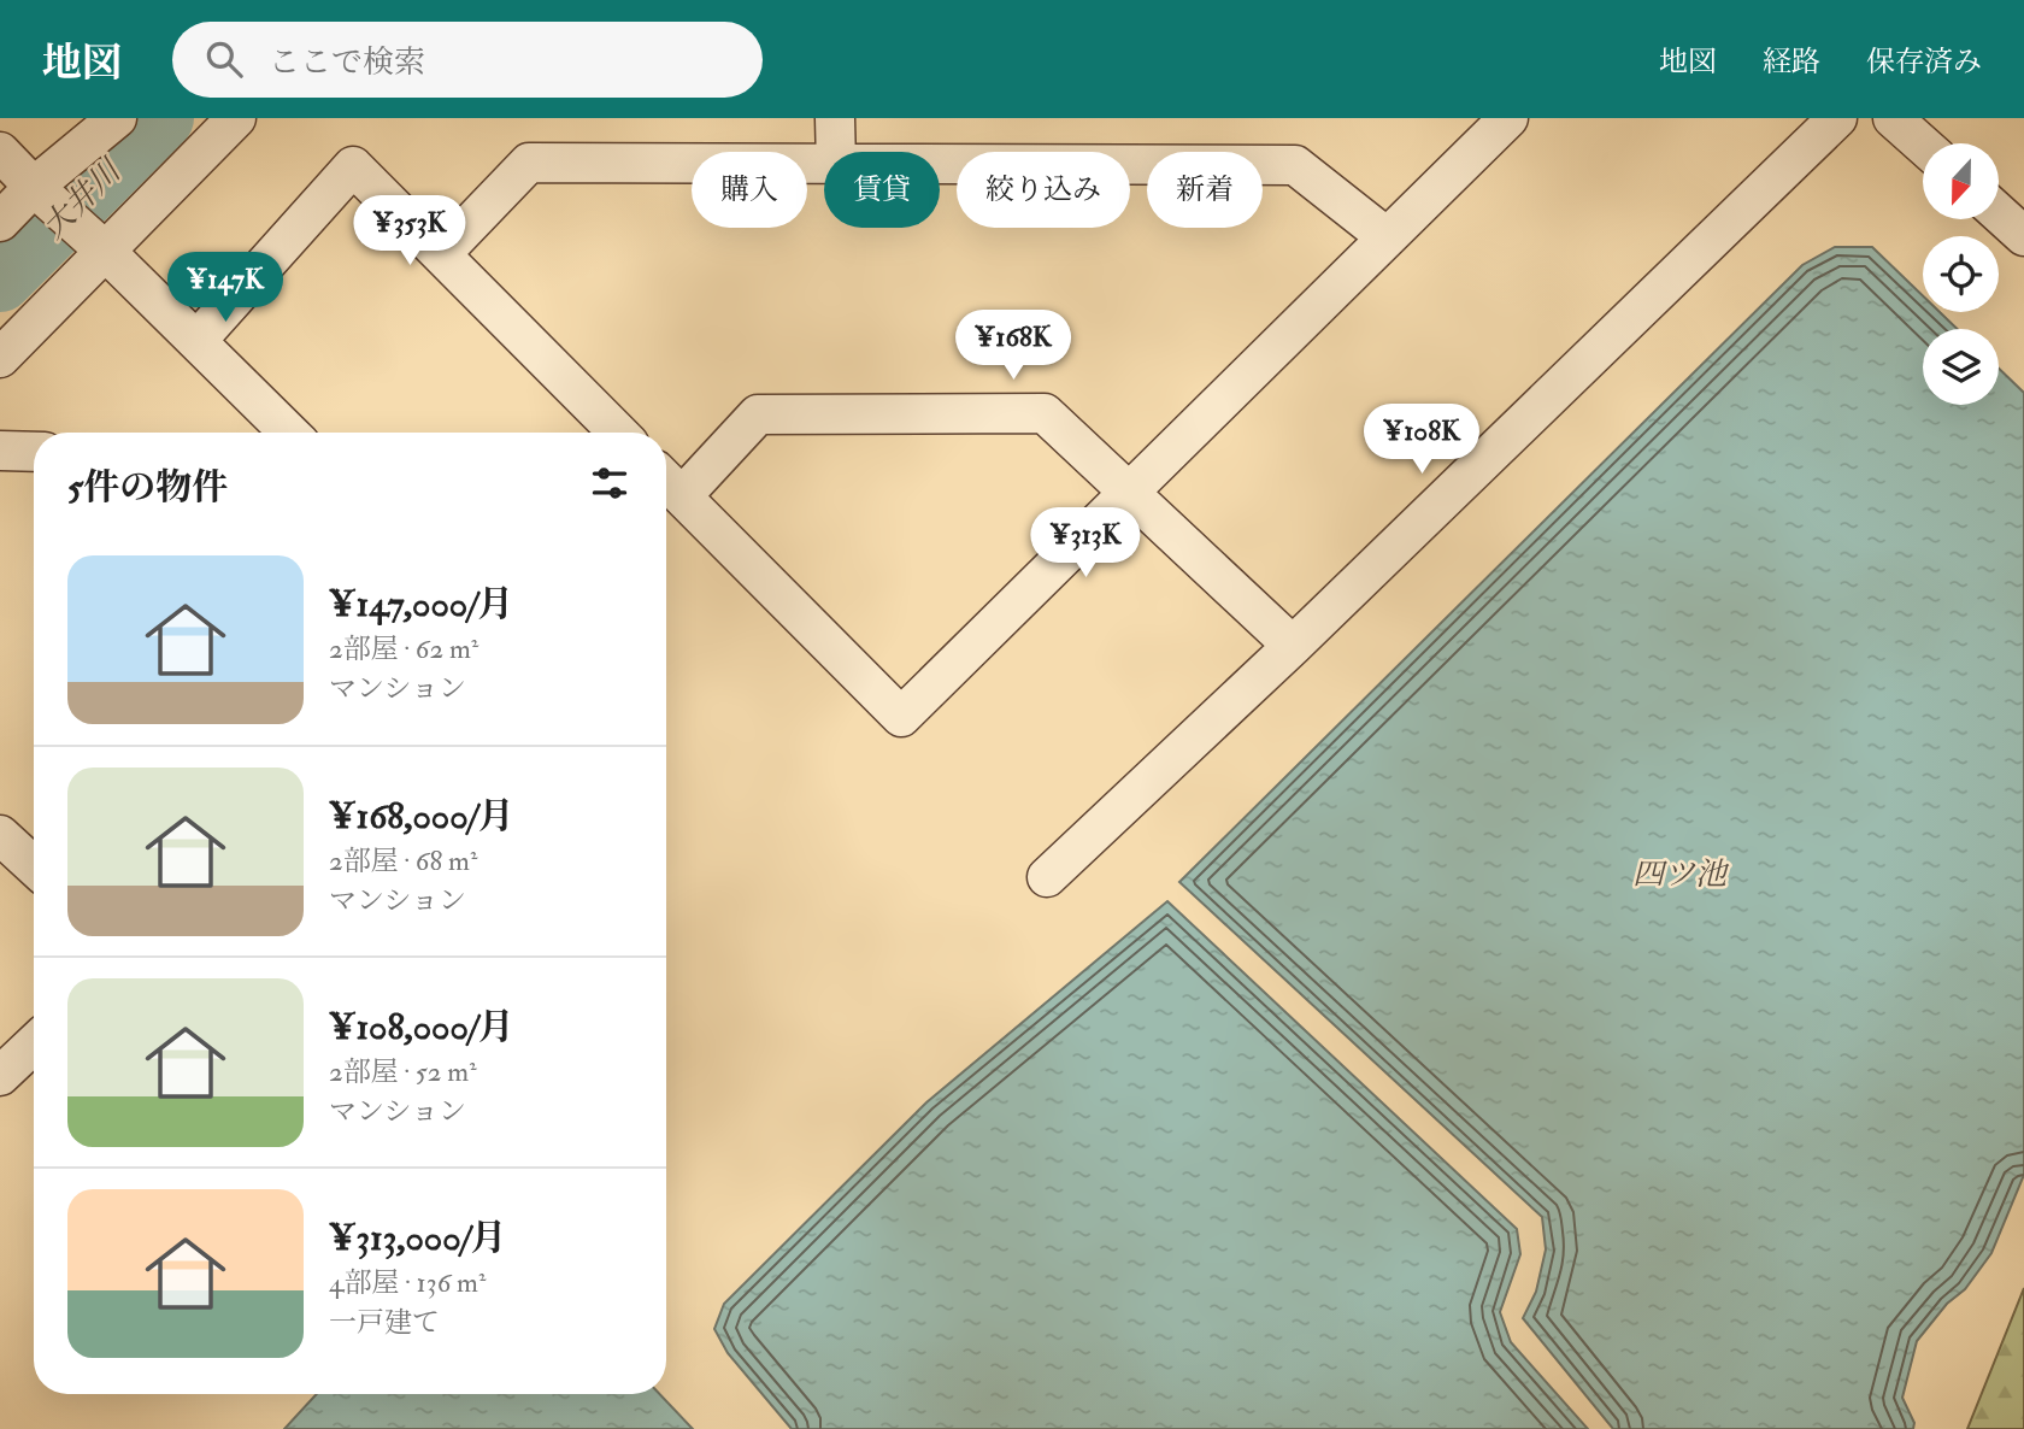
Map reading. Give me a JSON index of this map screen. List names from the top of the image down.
{
  "water": ["大井川", "四ツ池"],
  "north": "bottom",
  "page": {
    "header": "地図",
    "search": "ここで検索",
    "nav": ["地図", "経路", "保存済み"],
    "chip": [
      "購入",
      "賃貸",
      "絞り込み",
      "新着"
    ],
    "price": [
      "¥353K",
      "¥147K",
      "¥168K",
      "¥108K",
      "¥313K"
    ],
    "heading": "5件の物件",
    "list": [
      {
        "name": "¥147,000/月",
        "note": "2部屋 · 62 m² · マンション"
      },
      {
        "name": "¥168,000/月",
        "note": "2部屋 · 68 m² · マンション"
      },
      {
        "name": "¥108,000/月",
        "note": "2部屋 · 52 m² · マンション"
      },
      {
        "name": "¥313,000/月",
        "note": "4部屋 · 136 m² · 一戸建て"
      }
    ]
  }
}
